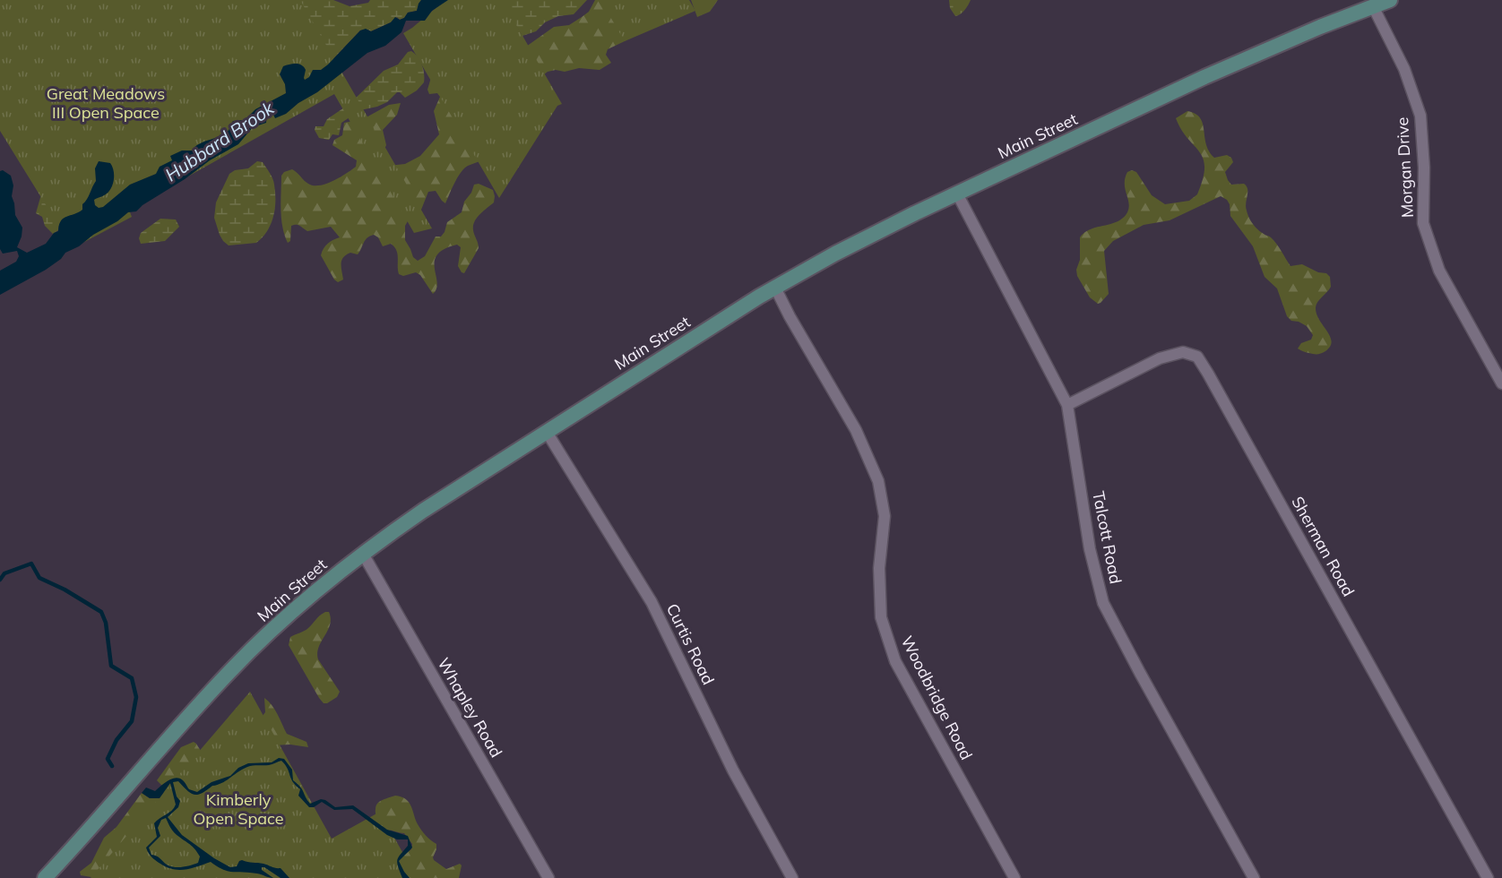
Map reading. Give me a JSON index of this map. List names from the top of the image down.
{
  "streets": {
    "main road": ["Main Street"],
    "street": [
      "Morgan Drive",
      "Talcott Road",
      "Sherman Road",
      "Curtis Road",
      "Woodbridge Road",
      "Whapley Road"
    ]
  },
  "crossings": [
    ["Main Street", "Morgan Drive"],
    ["Main Street", "Talcott Road"],
    ["Main Street", "Curtis Road"],
    ["Main Street", "Woodbridge Road"],
    ["Main Street", "Whapley Road"],
    ["Talcott Road", "Sherman Road"]
  ],
  "water": ["Hubbard Brook"],
  "parks": ["Great Meadows III Open Space", "Kimberly Open Space"]
}
